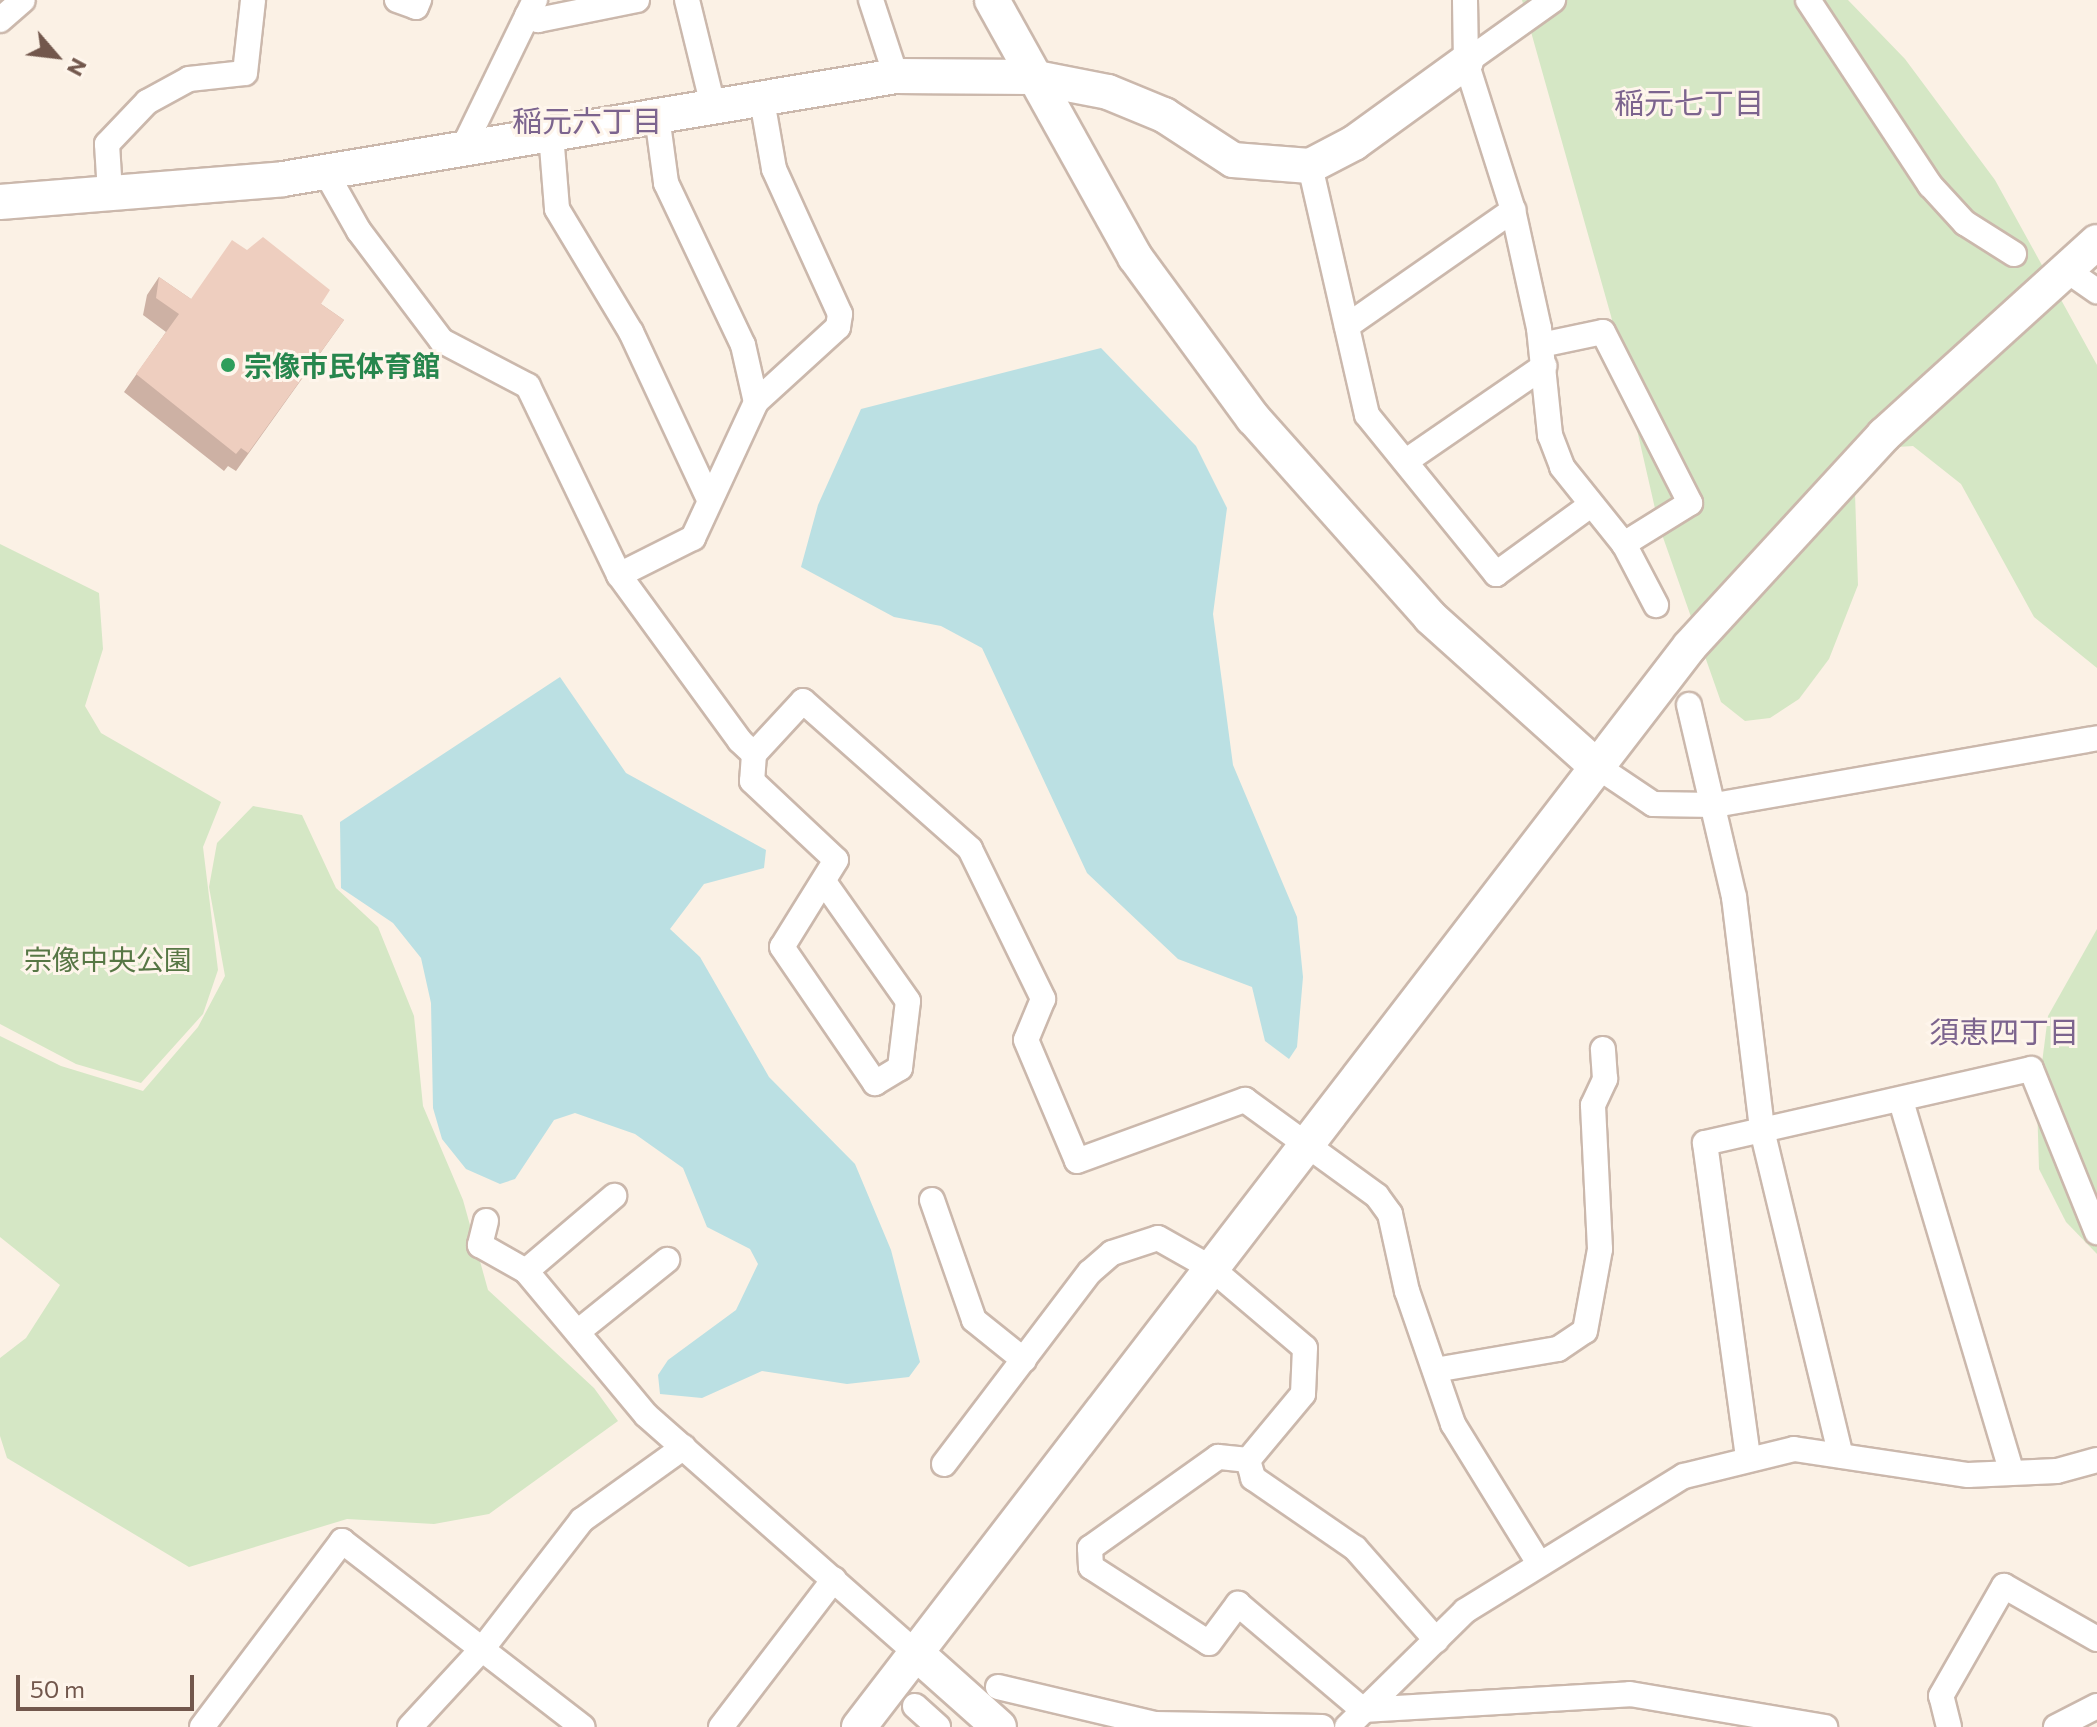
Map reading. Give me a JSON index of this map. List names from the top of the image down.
{
  "districts": ["稲元七丁目", "稲元六丁目", "須恵四丁目"],
  "parks": ["宗像中央公園"],
  "places": ["宗像市民体育館"],
  "scale_bar": "50 m",
  "north": "bottom right"
}
